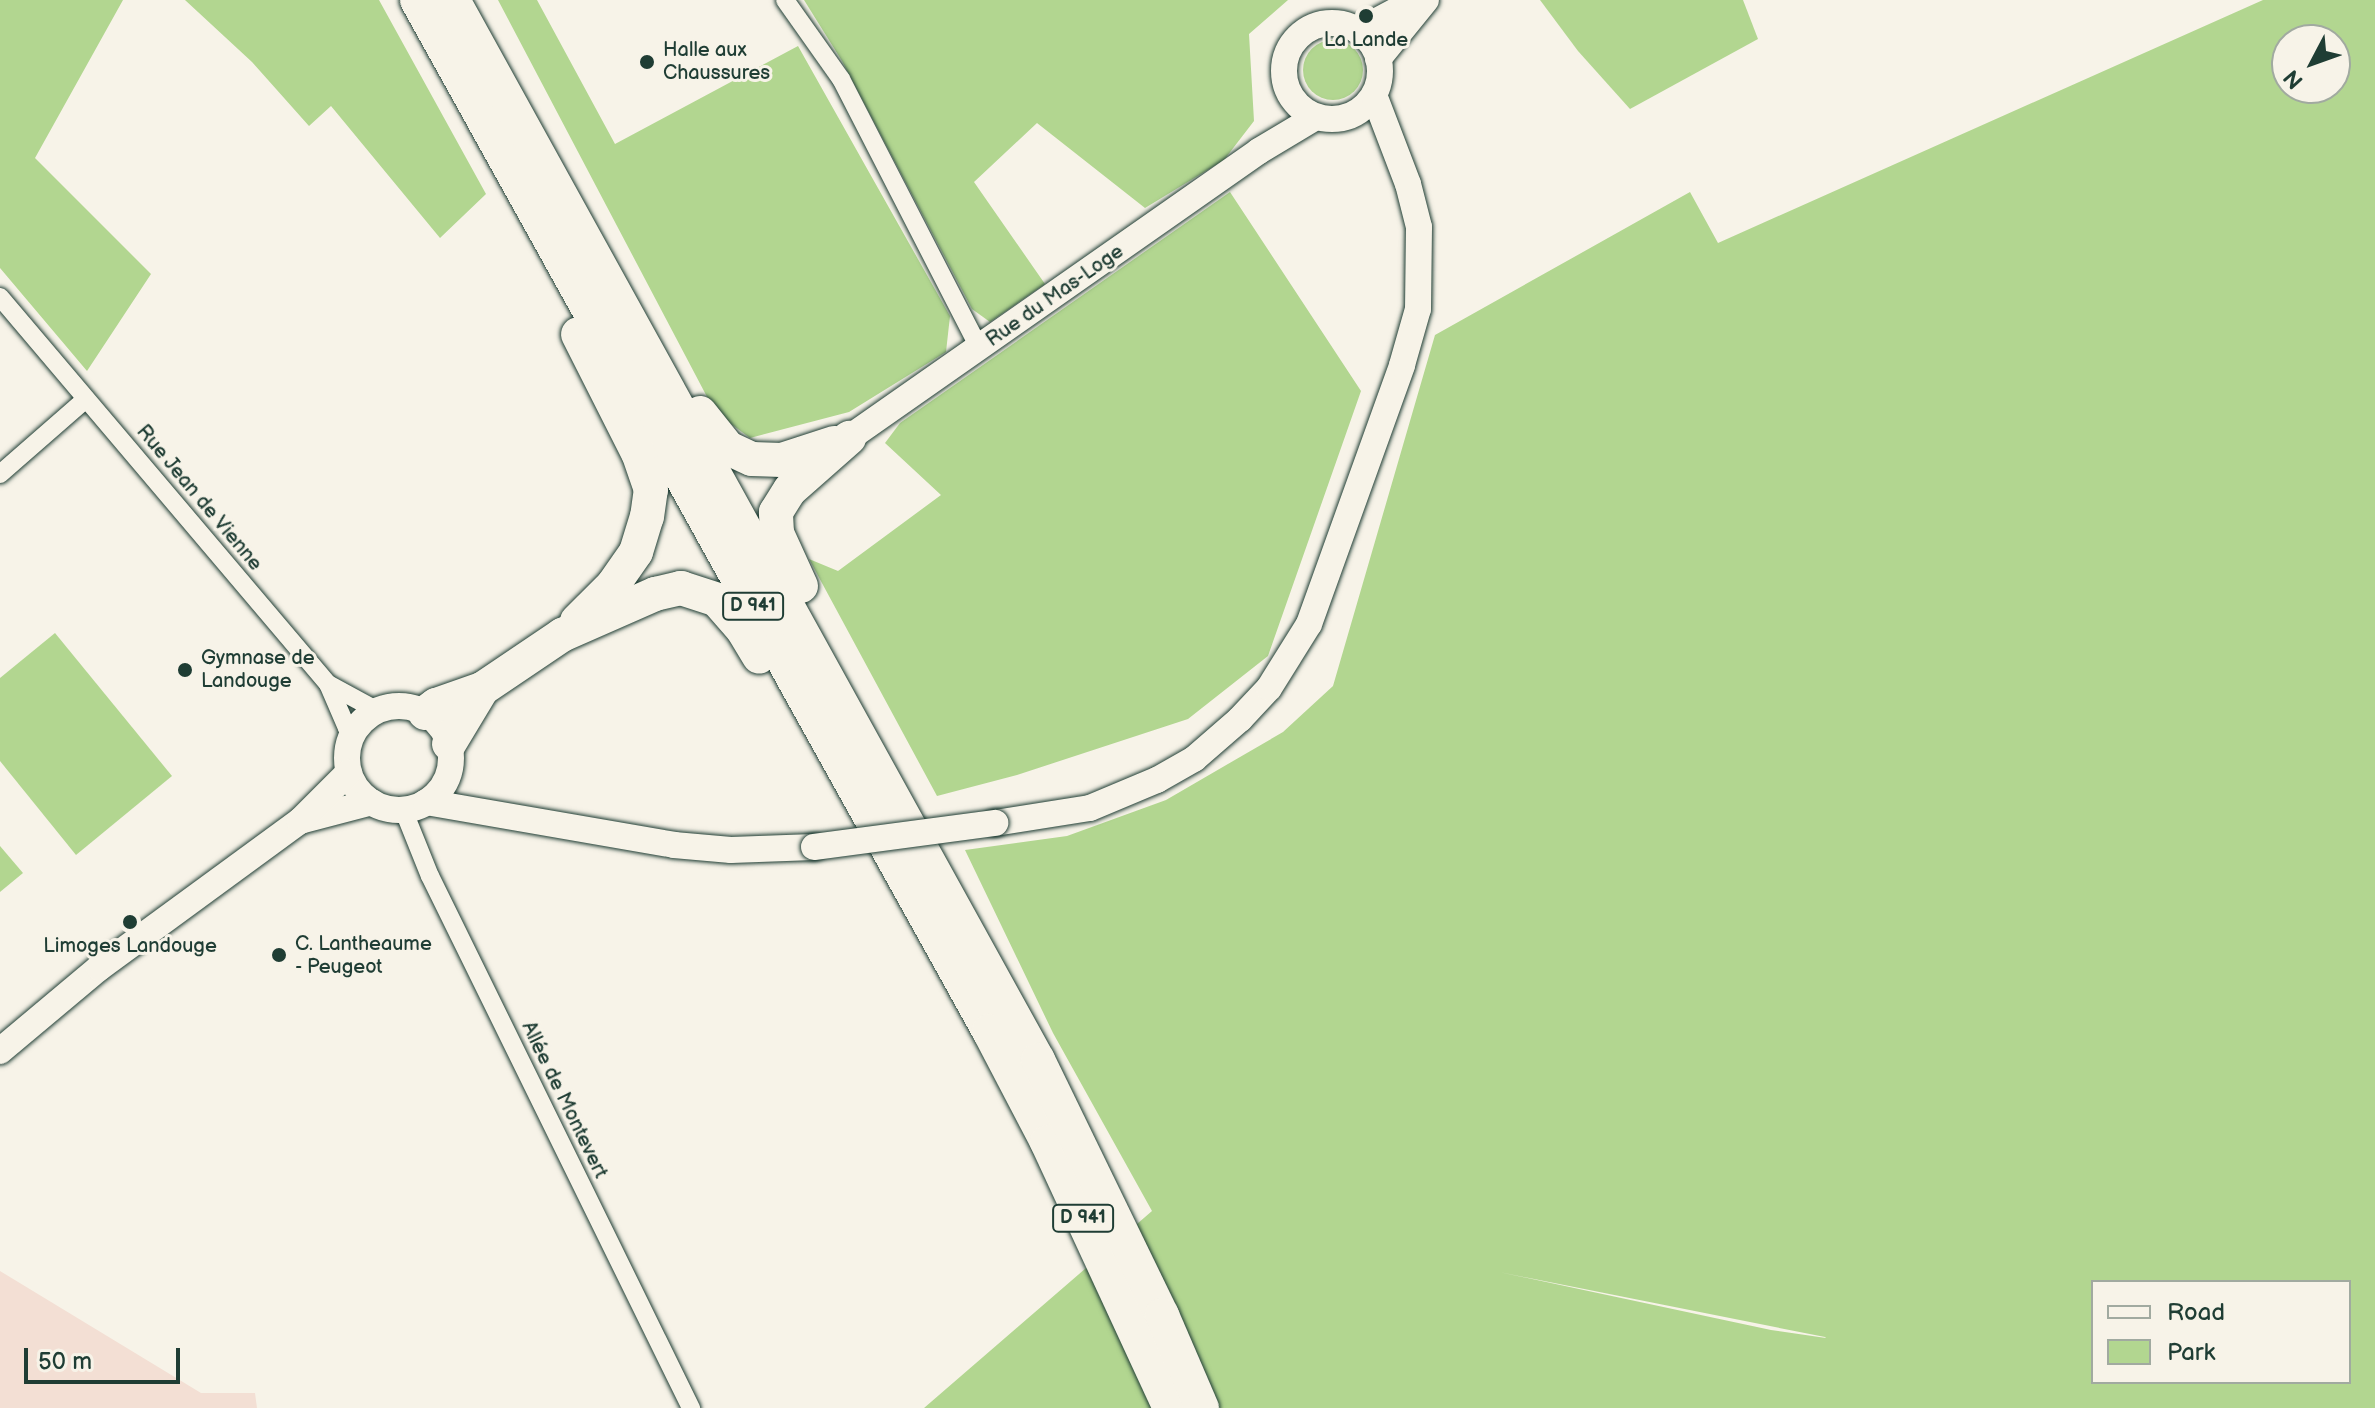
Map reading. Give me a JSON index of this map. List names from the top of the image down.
{
  "streets": {
    "highway": ["D 941"],
    "main road": ["Rue du Mas-Loge"],
    "street": ["Rue Jean de Vienne", "Allée de Montevert"]
  },
  "crossings": [
    ["Rue Jean de Vienne", "Allée de Montevert"]
  ],
  "places": [
    "La Lande",
    "Halle aux Chaussures",
    "Gymnase de Landouge",
    "Limoges Landouge",
    "C. Lantheaume - Peugeot"
  ],
  "legend": ["Road", "Park"],
  "scale_bar": "50 m",
  "north": "bottom left"
}
